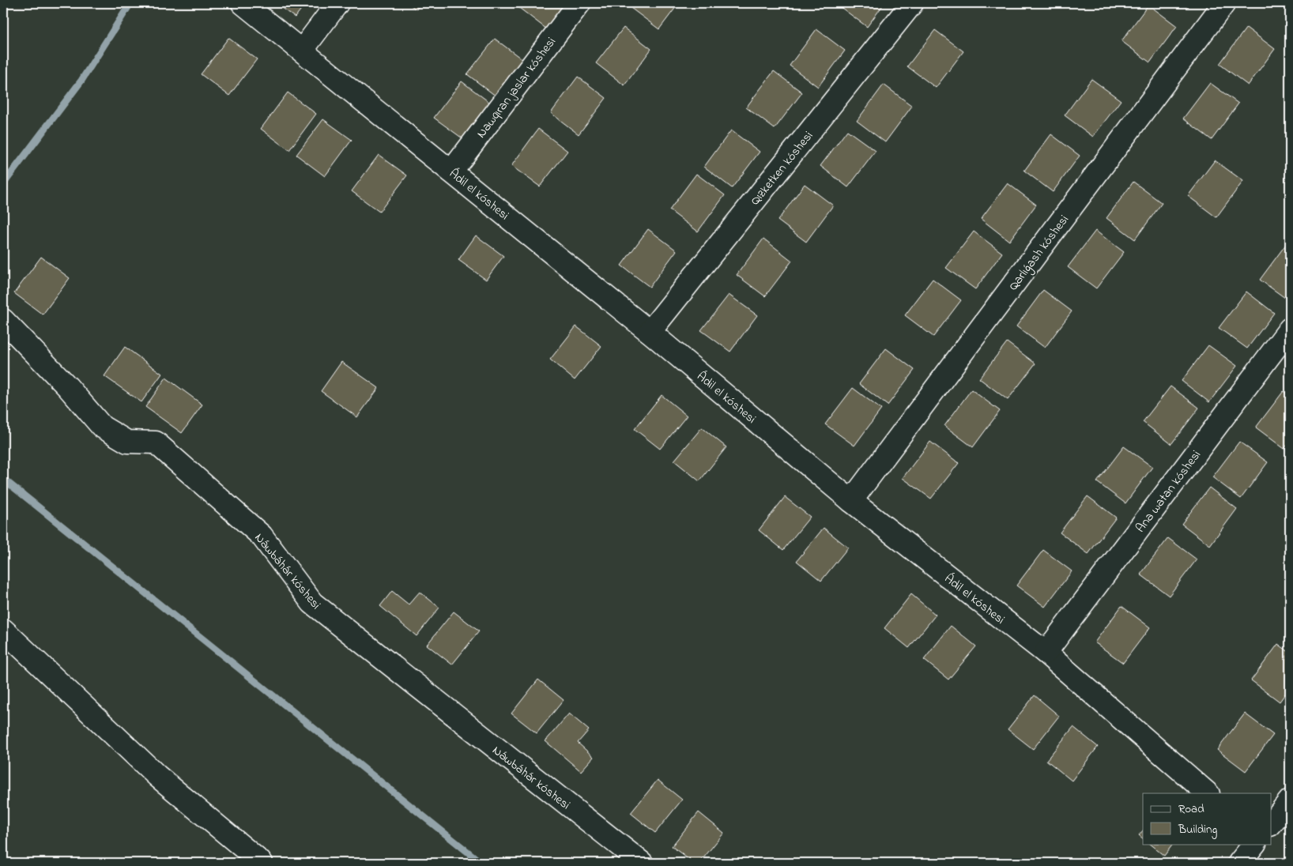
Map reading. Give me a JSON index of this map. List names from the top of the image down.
{
  "streets": {
    "street": [
      "Nawqıran jaslar kóshesi",
      "Qızketken kóshesi",
      "Ádil el kóshesi",
      "Qarlıǵash kóshesi",
      "Ana watan kóshesi",
      "Náwbáhár kóshesi"
    ]
  },
  "crossings": [
    ["Nawqıran jaslar kóshesi", "Ádil el kóshesi"],
    ["Qızketken kóshesi", "Ádil el kóshesi"],
    ["Ádil el kóshesi", "Qarlıǵash kóshesi"],
    ["Ádil el kóshesi", "Ana watan kóshesi"]
  ],
  "legend": ["Road", "Building"]
}
